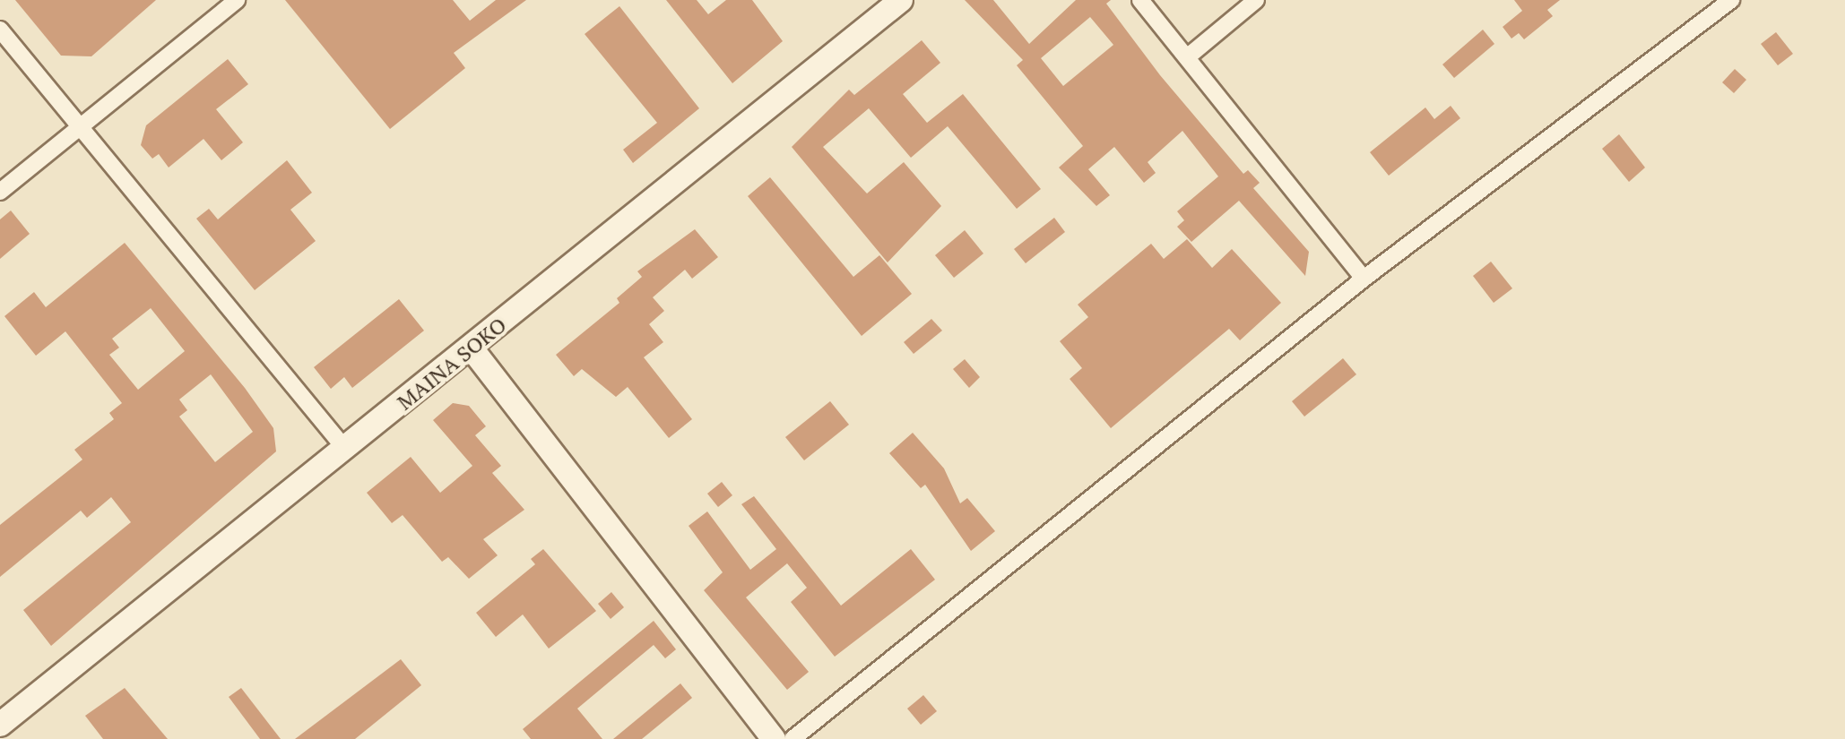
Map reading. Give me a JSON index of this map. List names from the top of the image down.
{
  "streets": {
    "street": ["MAINA SOKO"]
  }
}
